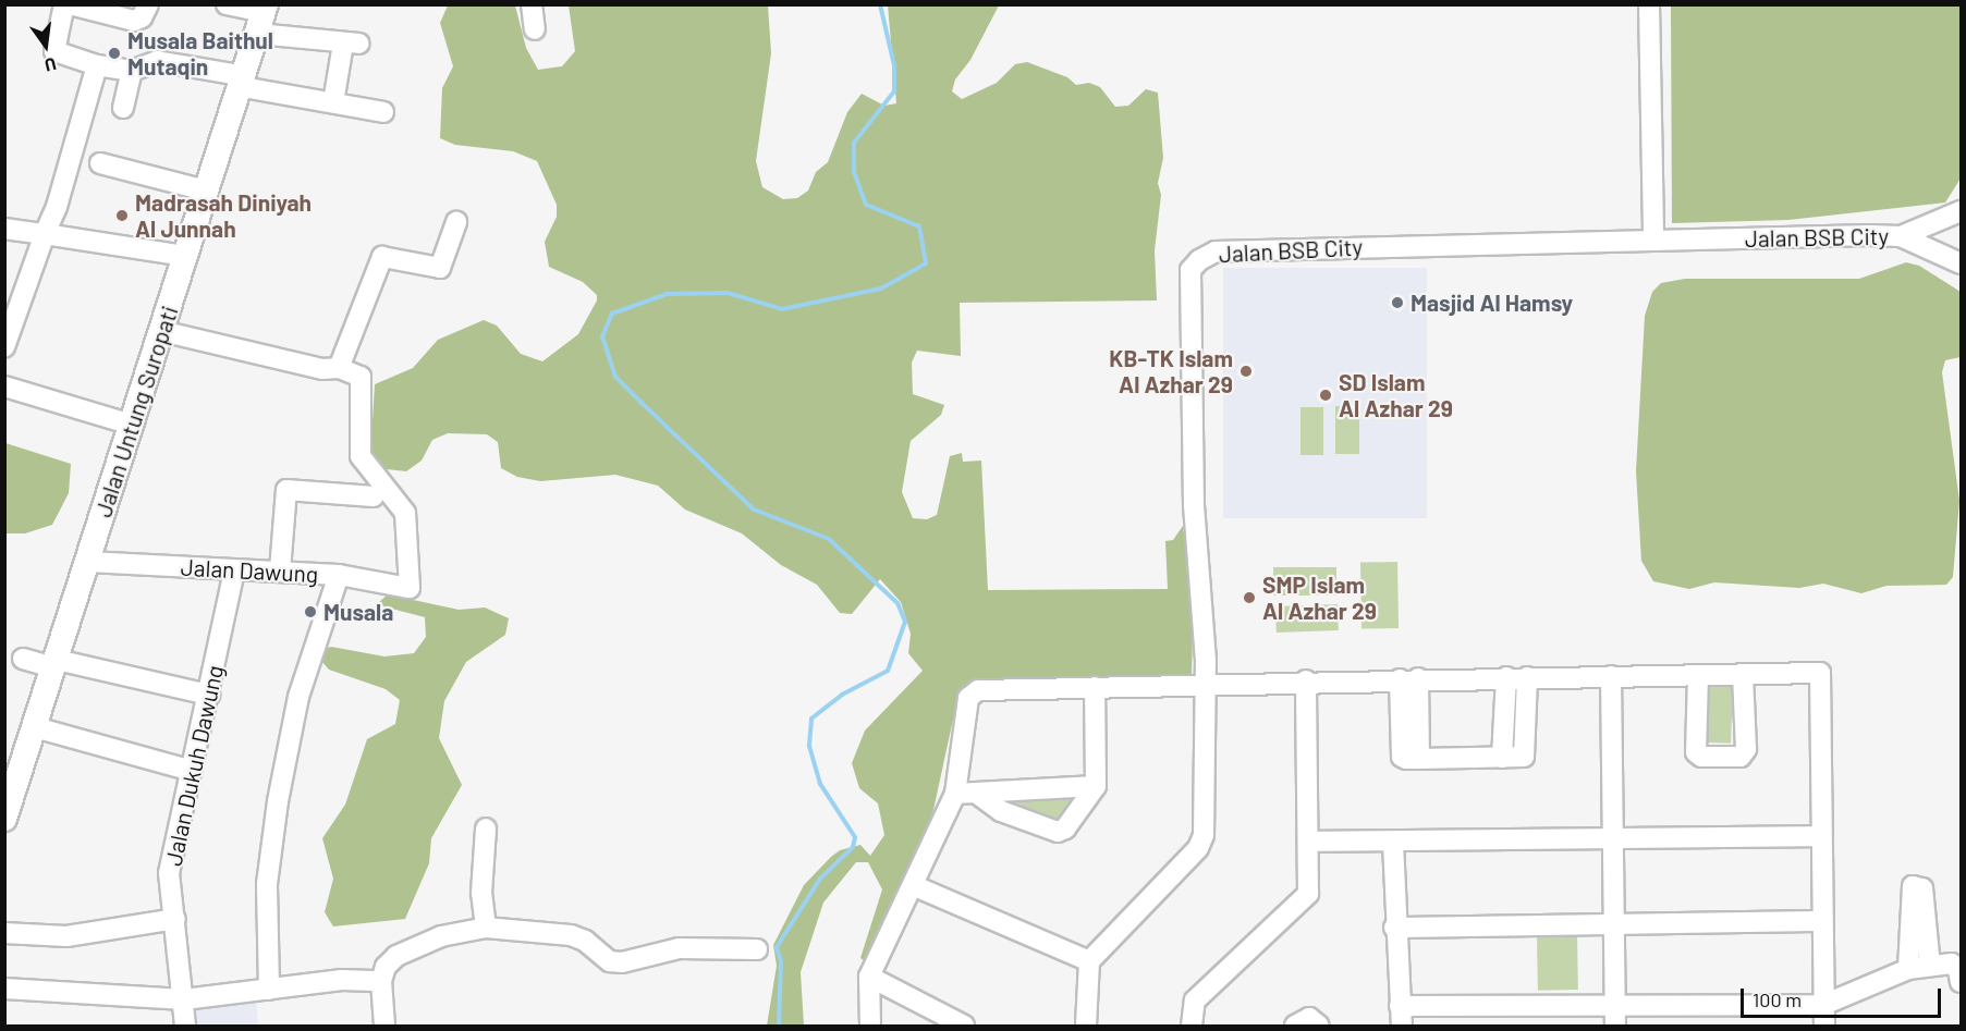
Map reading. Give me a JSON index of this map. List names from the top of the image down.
{
  "streets": {
    "main road": ["Jalan Untung Suropati"],
    "street": ["Jalan BSB City", "Jalan Dawung", "Jalan Dukuh Dawung"]
  },
  "crossings": [
    ["Jalan Untung Suropati", "Jalan Dawung"],
    ["Jalan Dawung", "Jalan Dukuh Dawung"]
  ],
  "places": [
    "Musala Baithul Mutaqin",
    "Madrasah Diniyah Al Junnah",
    "Masjid Al Hamsy",
    "KB-TK Islam Al Azhar 29",
    "SD Islam Al Azhar 29",
    "SMP Islam Al Azhar 29",
    "Musala"
  ],
  "scale_bar": "100 m",
  "north": "bottom"
}
